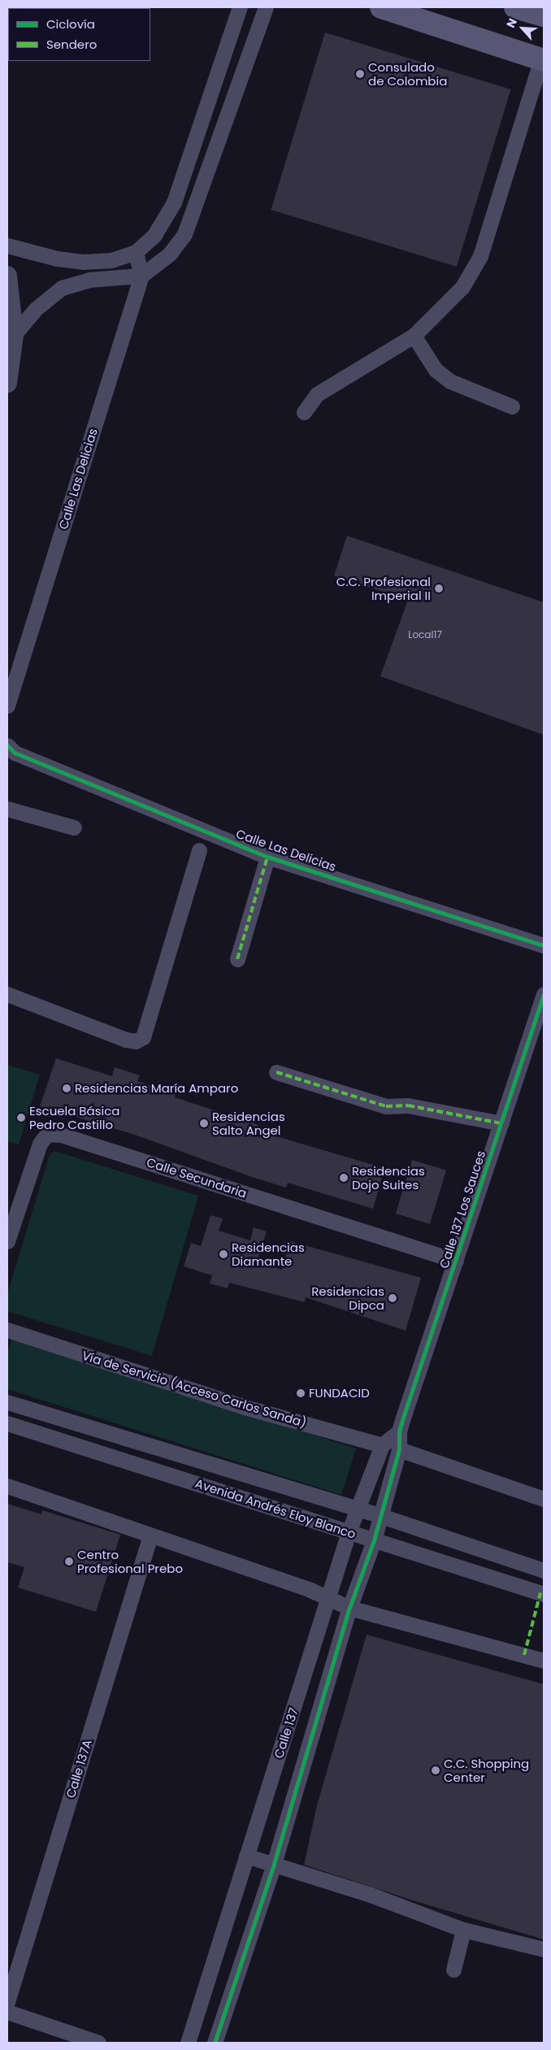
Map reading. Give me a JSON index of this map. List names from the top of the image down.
{
  "streets": {
    "street": [
      "Calle Las Delicias",
      "Calle Secundaria",
      "Calle 137 Los Sauces",
      "Vía de Servicio (Acceso Carlos Sanda)",
      "Avenida Andrés Eloy Blanco",
      "Calle 137",
      "Calle 137A"
    ]
  },
  "crossings": [
    ["Calle Secundaria", "Calle 137 Los Sauces"],
    ["Vía de Servicio (Acceso Carlos Sanda)", "Calle 137"],
    ["Avenida Andrés Eloy Blanco", "Calle 137"]
  ],
  "places": [
    "Consulado de Colombia",
    "C.C. Profesional Imperial II",
    "Residencias María Amparo",
    "Escuela Básica Pedro Castillo",
    "Residencias Salto Angel",
    "Residencias Dojo Suites",
    "Residencias Diamante",
    "Residencias Dipca",
    "FUNDACID",
    "Centro Profesional Prebo",
    "C.C. Shopping Center"
  ],
  "house_numbers": ["Local17"],
  "legend": ["Ciclovía", "Sendero"],
  "north": "top left"
}
